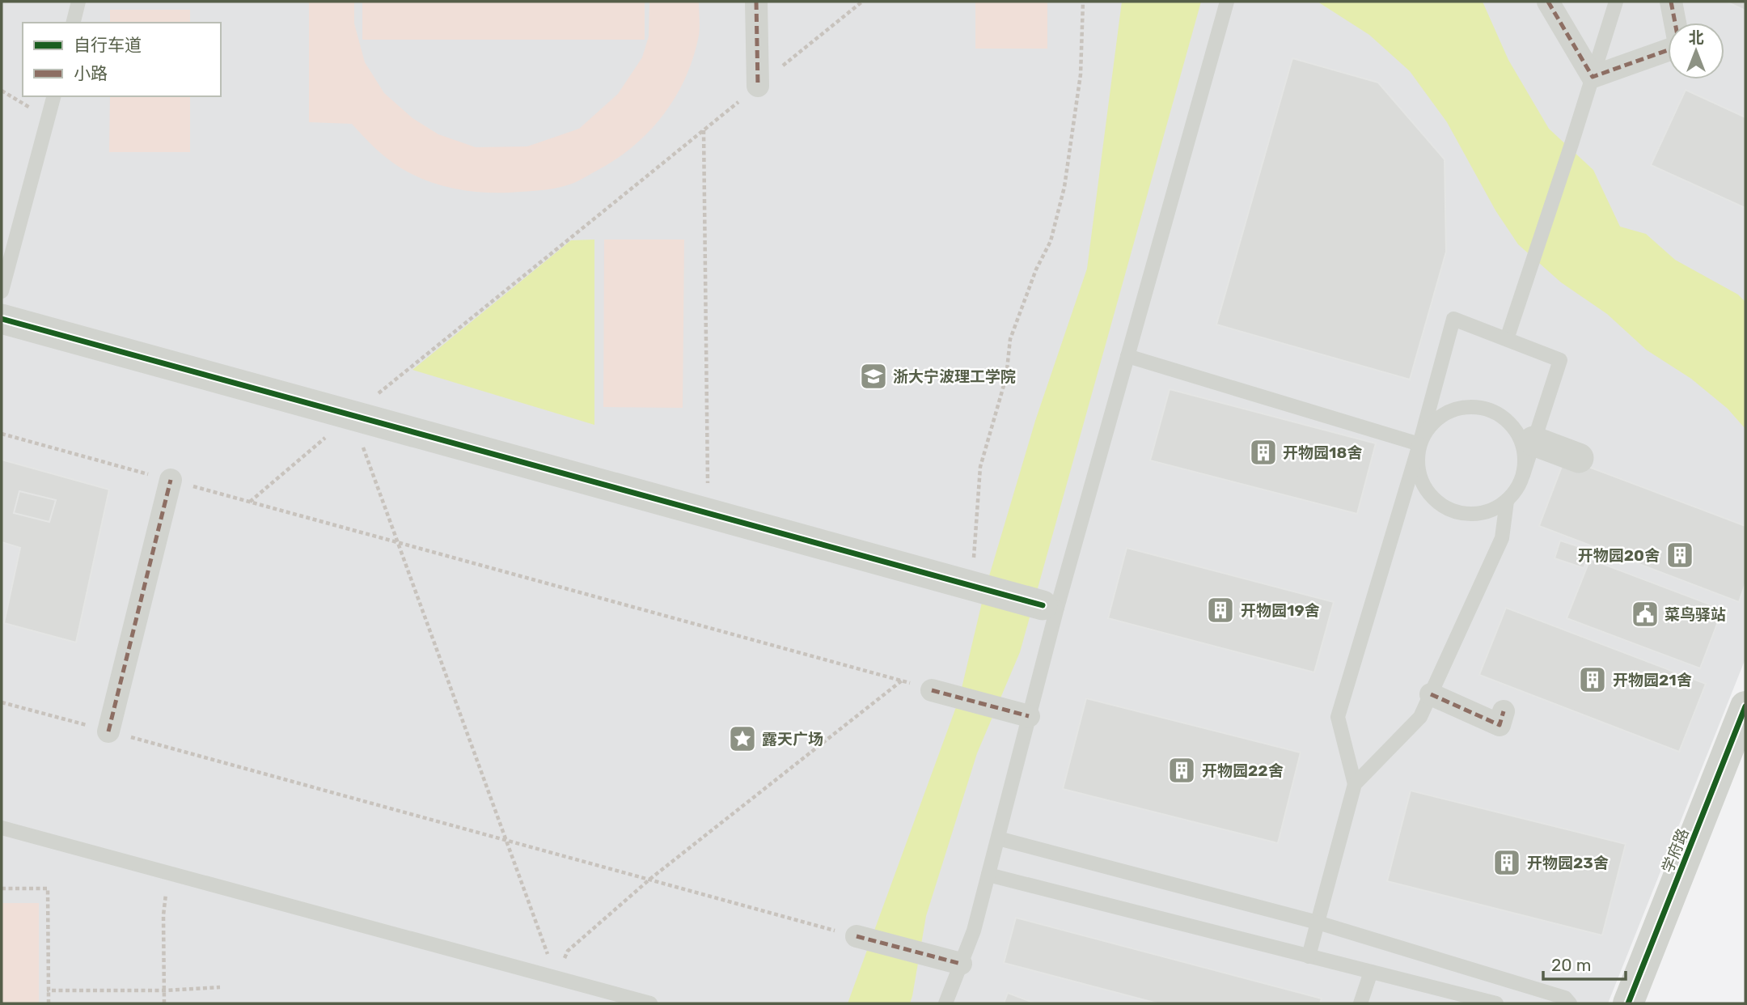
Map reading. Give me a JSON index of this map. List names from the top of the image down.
{
  "streets": {
    "street": ["学府路"]
  },
  "places": {
    "school or university": ["浙大宁波理工学院"],
    "building": [
      "开物园18舍",
      "开物园20舍",
      "开物园19舍",
      "开物园21舍",
      "开物园22舍",
      "开物园23舍"
    ],
    "public building": ["菜鸟驿站"],
    "place": ["露天广场"]
  },
  "legend": ["自行车道", "小路"],
  "scale_bar": "20 m",
  "north": "top"
}
